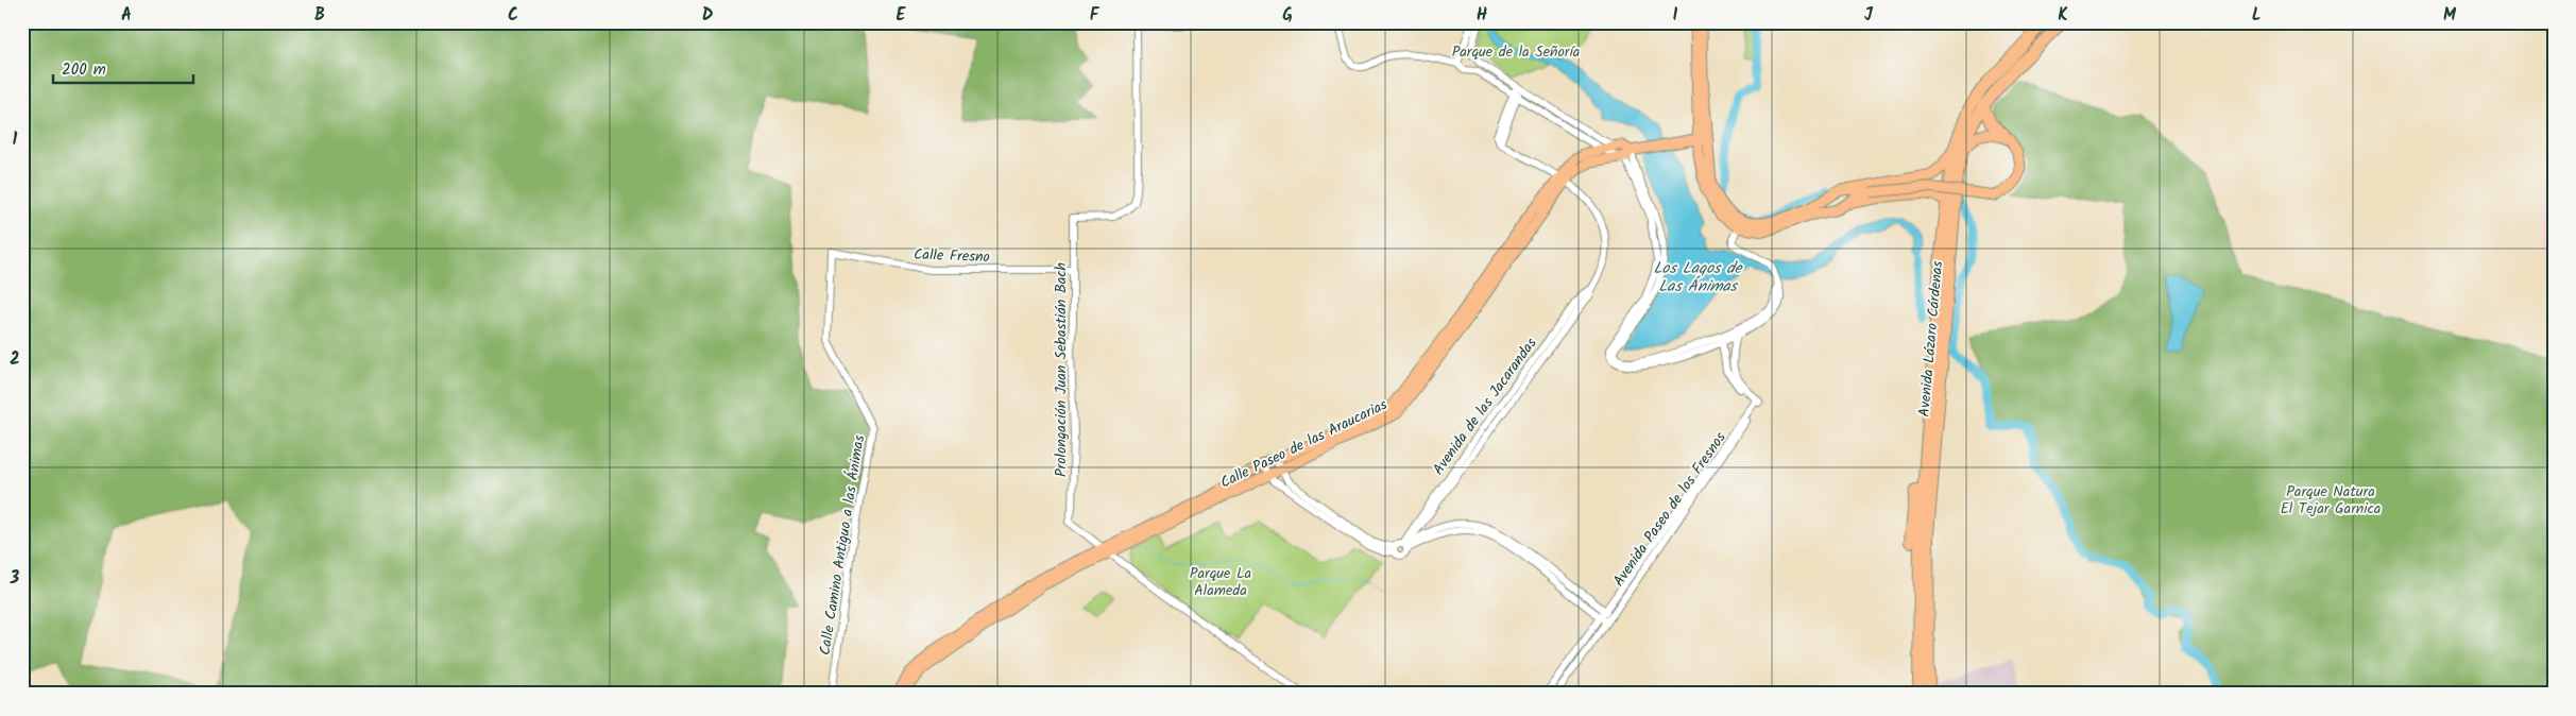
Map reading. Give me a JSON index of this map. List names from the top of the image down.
{
  "streets": {
    "highway": ["Avenida Lázaro Cárdenas"],
    "main road": ["Calle Paseo de las Araucarias"],
    "street": [
      "Calle Fresno",
      "Prolongación Juan Sebastián Bach",
      "Avenida de las Jacarandas",
      "Avenida Paseo de los Fresnos",
      "Calle Camino Antiguo a las Ánimas"
    ]
  },
  "crossings": [
    ["Calle Fresno", "Prolongación Juan Sebastián Bach"],
    ["Calle Fresno", "Calle Camino Antiguo a las Ánimas"],
    ["Prolongación Juan Sebastián Bach", "Calle Paseo de las Araucarias"],
    ["Avenida de las Jacarandas", "Calle Paseo de las Araucarias"]
  ],
  "water": ["Los Lagos de Las Ánimas"],
  "parks": ["Parque de la Señoría", "Parque Natura El Tejar Garnica", "Parque La Alameda"],
  "scale_bar": "200 m",
  "grid": {
    "columns": [
      "A",
      "B",
      "C",
      "D",
      "E",
      "F",
      "G",
      "H",
      "I",
      "J",
      "K",
      "L",
      "M"
    ],
    "rows": ["1", "2", "3"]
  }
}
